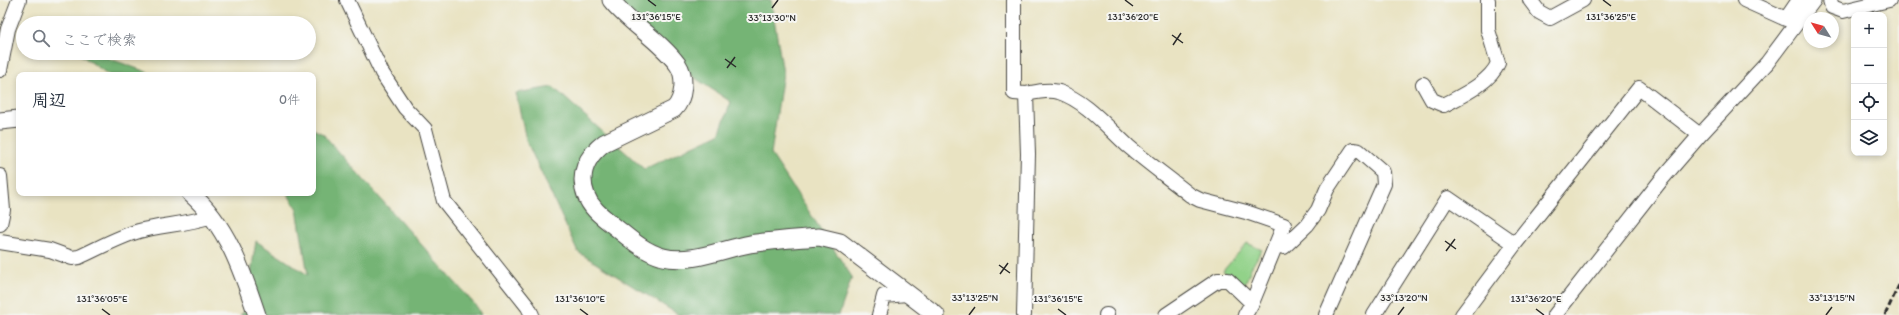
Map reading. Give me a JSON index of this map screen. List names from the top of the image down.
{
  "north": "top left",
  "page": {
    "map_buttons": ["+", "−"],
    "search": "ここで検索",
    "heading": ["周辺", "0件"]
  },
  "coordinates": [
    "131°36'15\"E",
    "131°36'20\"E",
    "131°36'25\"E",
    "33°13'30\"N",
    "33°13'25\"N",
    "33°13'20\"N",
    "33°13'15\"N",
    "131°36'05\"E",
    "131°36'10\"E"
  ]
}
